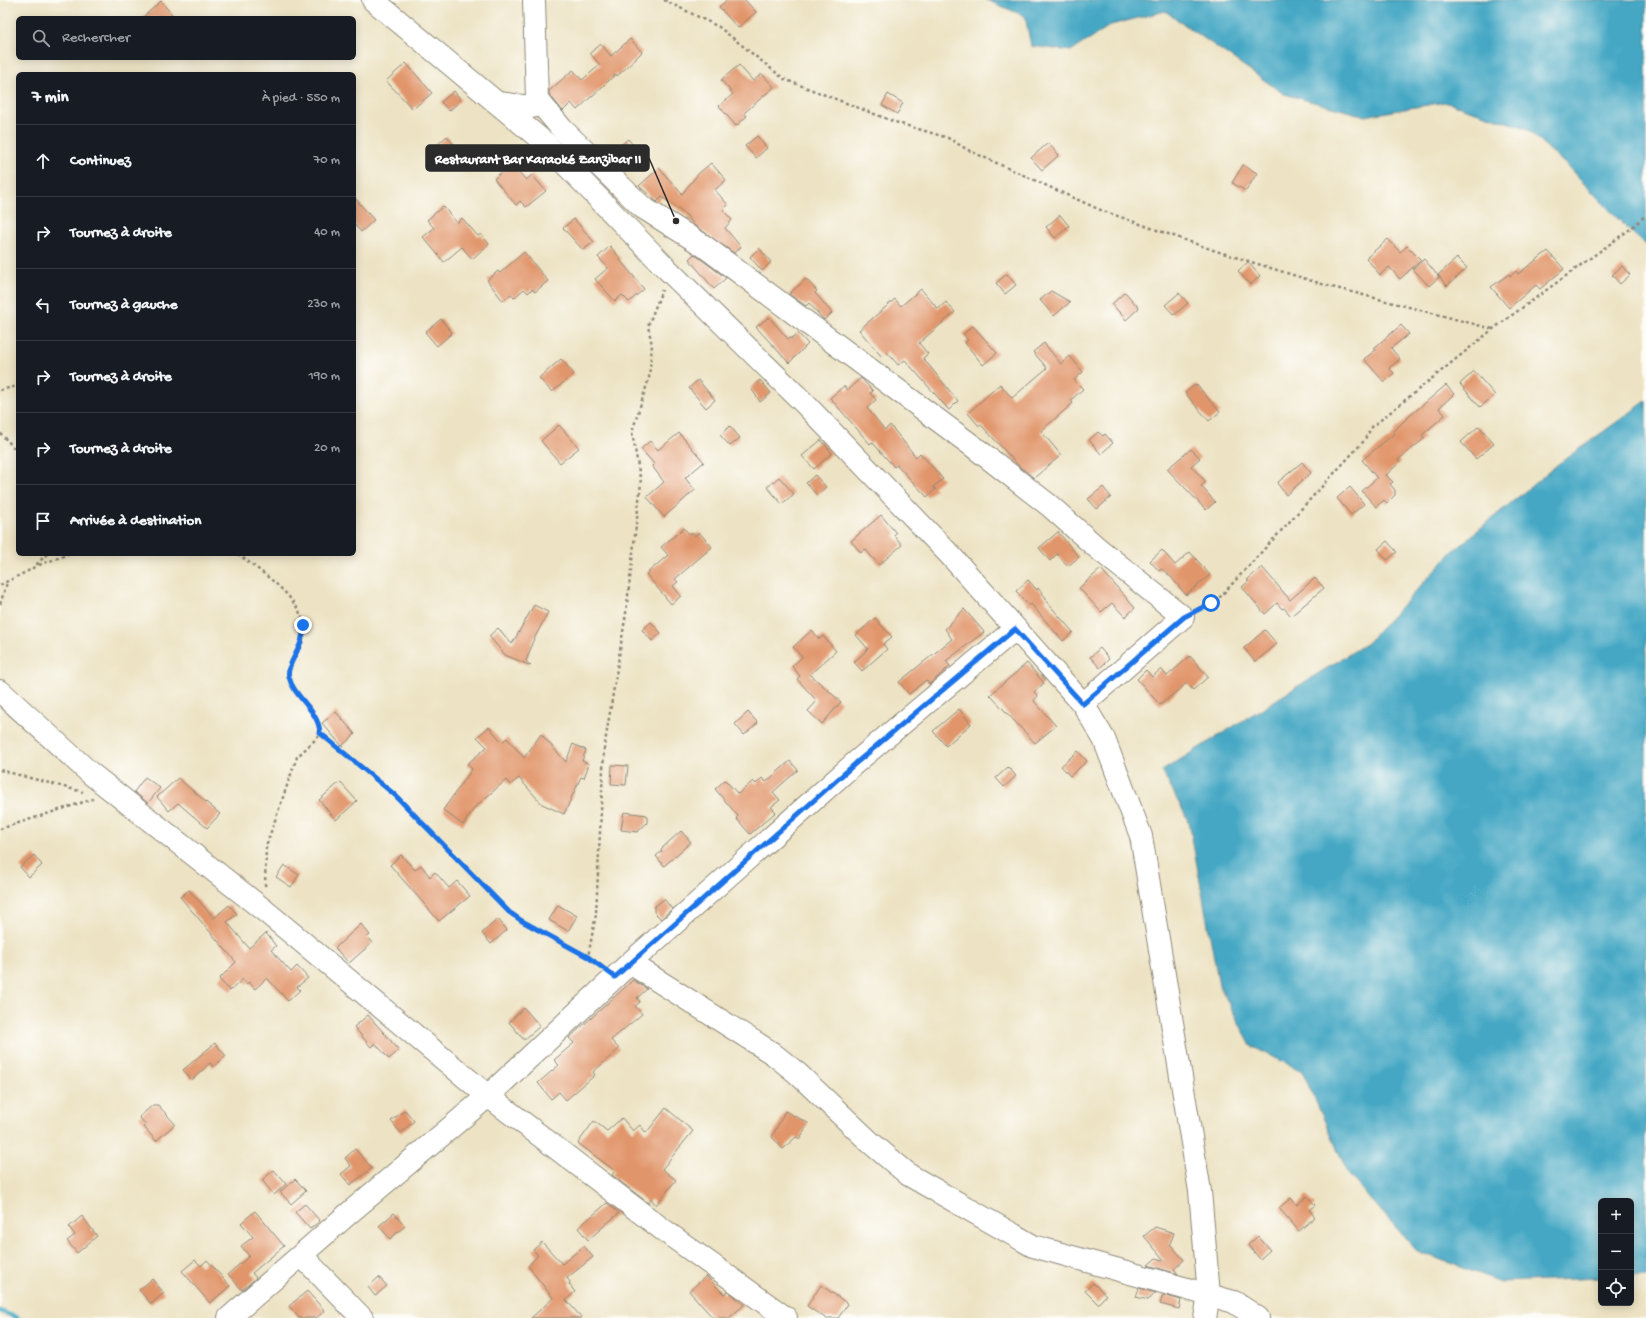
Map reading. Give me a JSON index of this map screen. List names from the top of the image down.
{
  "places": ["Restaurant Bar Karaoké Zanzibar II"],
  "page": {
    "search": "Rechercher",
    "heading": ["7 min", "À pied · 550 m"],
    "list": [
      ["Continuez", "70 m"],
      ["Tournez à droite", "40 m"],
      ["Tournez à gauche", "230 m"],
      ["Tournez à droite", "190 m"],
      ["Tournez à droite", "20 m"],
      "Arrivée à destination"
    ],
    "map_buttons": ["+", "−"]
  }
}
